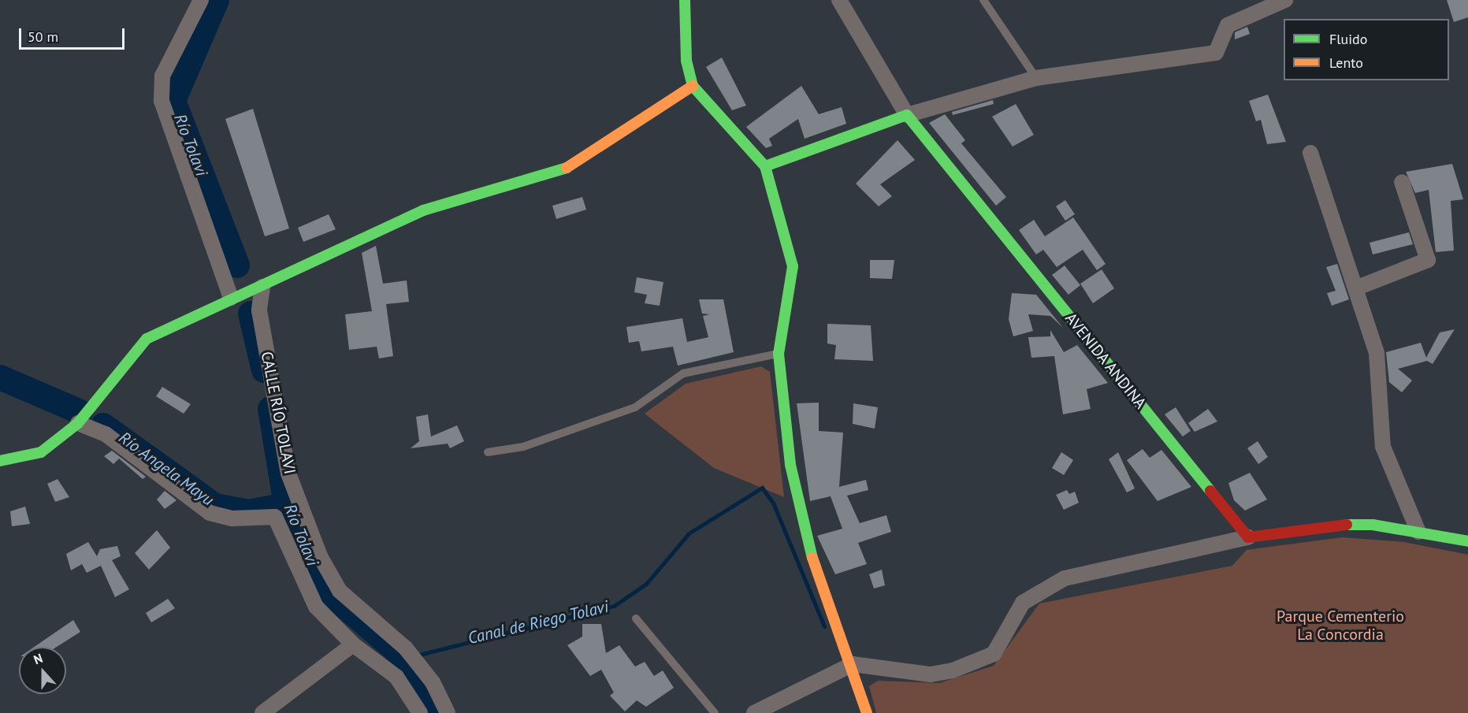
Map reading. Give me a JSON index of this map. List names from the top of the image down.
{
  "streets": {
    "street": ["AVENIDA ANDINA", "CALLE RÍO TOLAVI"]
  },
  "water": ["Río Tolavi", "Río Angela Mayu", "Canal de Riego Tolavi"],
  "parks": ["Parque Cementerio La Concordia"],
  "legend": ["Fluido", "Lento"],
  "scale_bar": "50 m",
  "north": "top"
}
